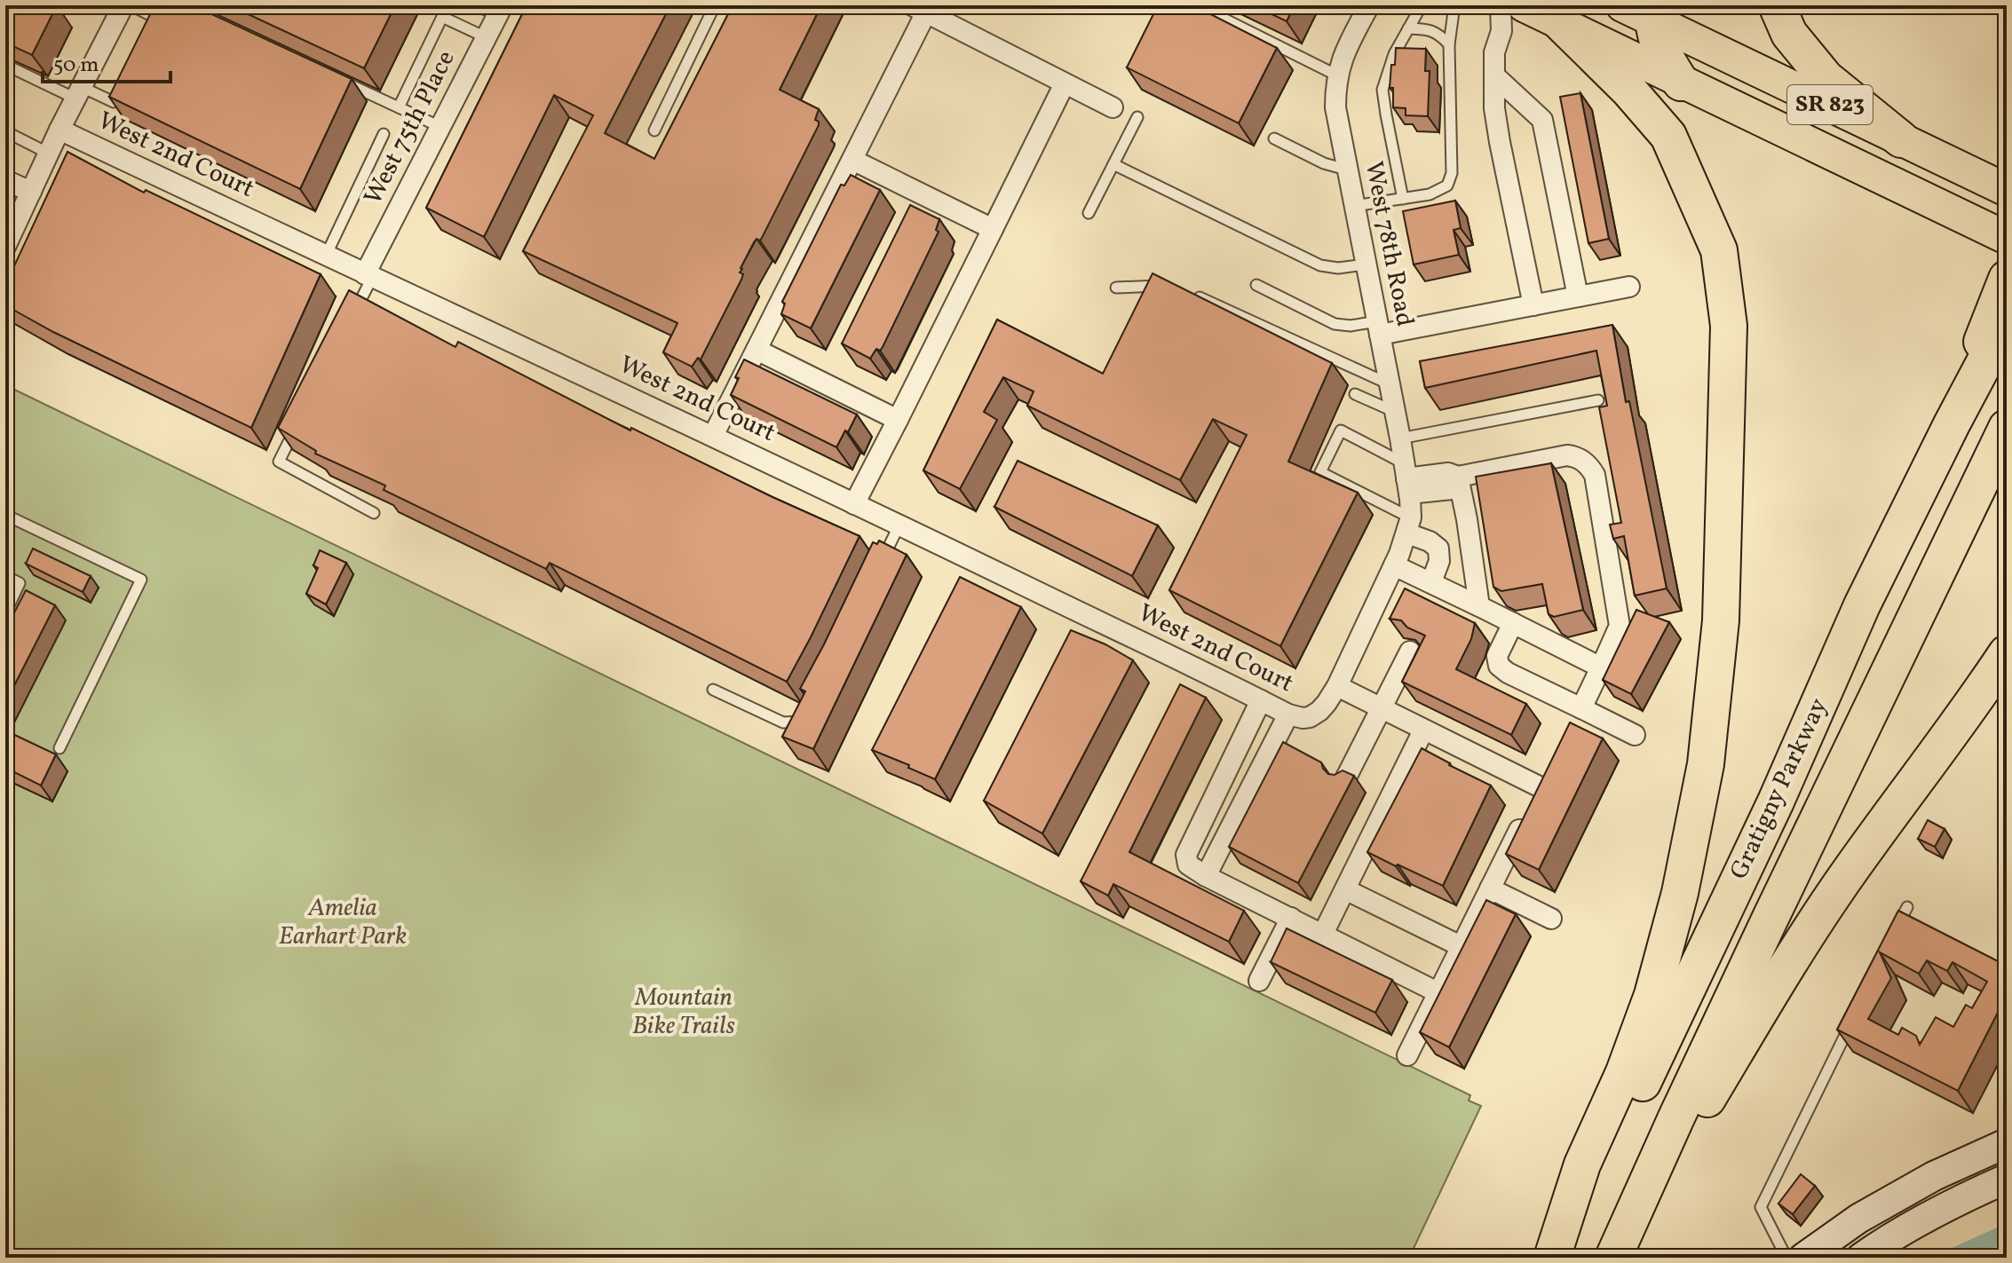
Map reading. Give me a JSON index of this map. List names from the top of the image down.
{
  "streets": {
    "highway": ["Gratigny Parkway"],
    "main road": ["SR 823"],
    "street": ["West 75th Place", "West 2nd Court", "West 78th Road"]
  },
  "crossings": [
    ["West 75th Place", "West 2nd Court"]
  ],
  "parks": ["Amelia Earhart Park", "Mountain Bike Trails"],
  "scale_bar": "50 m"
}
